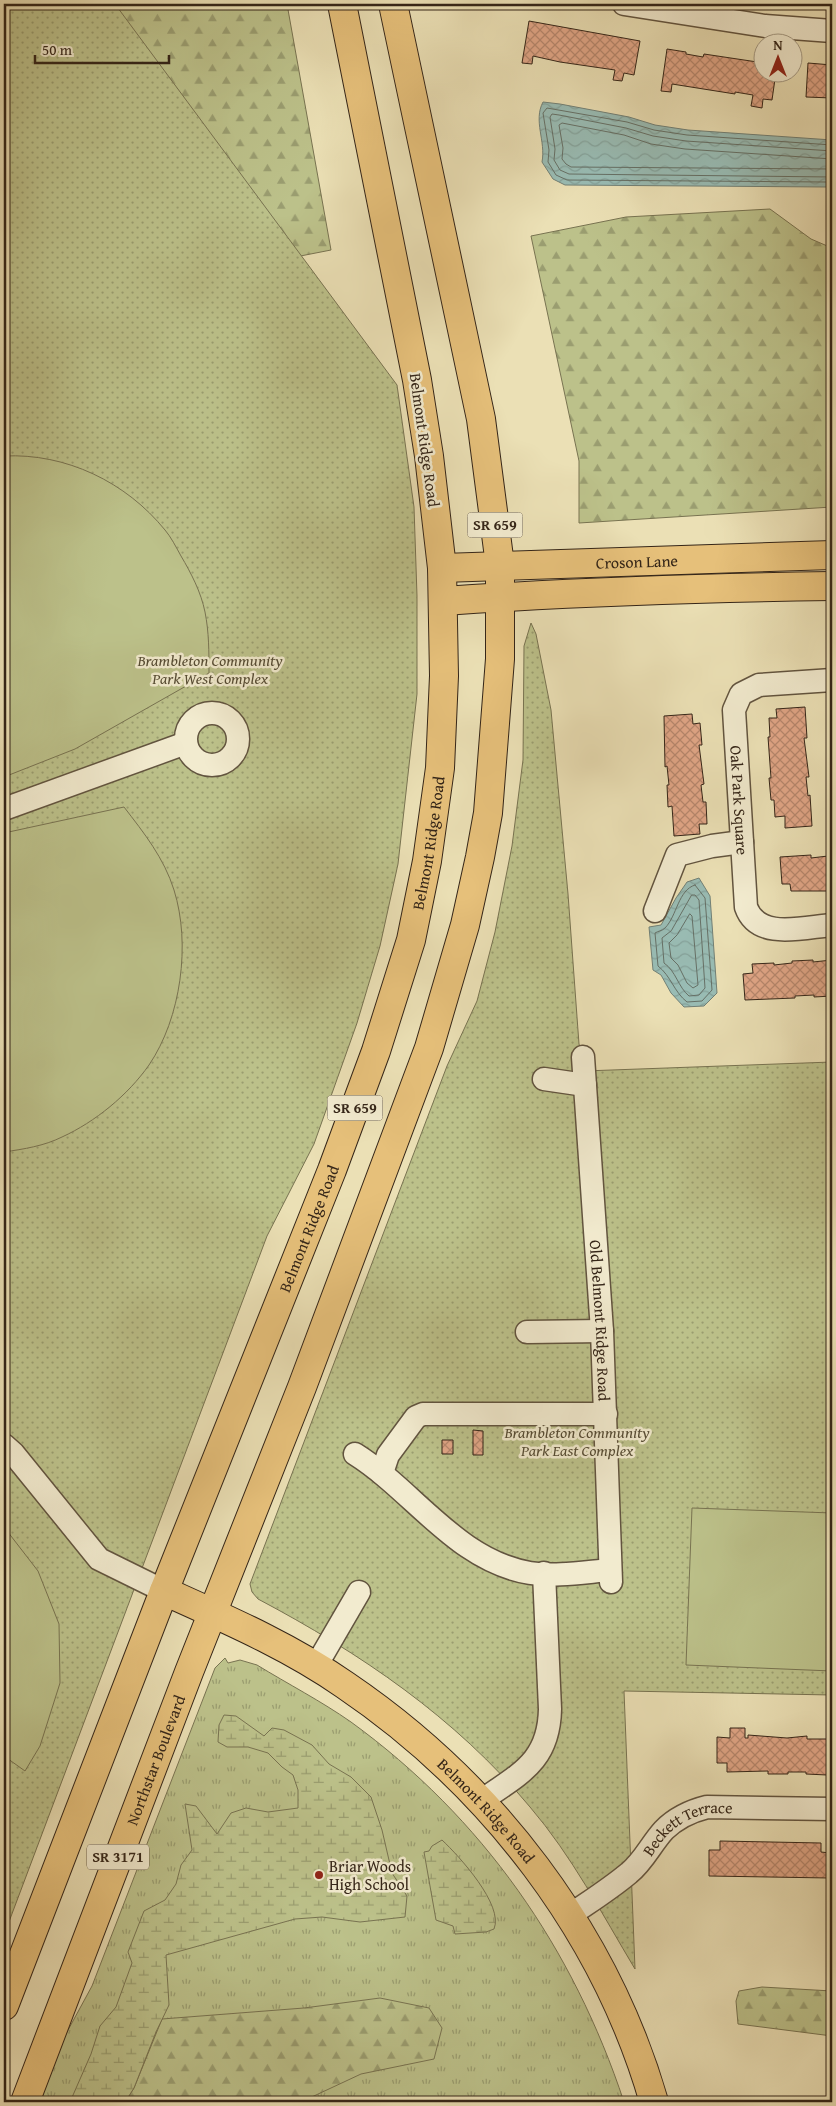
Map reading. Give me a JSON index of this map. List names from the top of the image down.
{
  "streets": {
    "main road": [
      "Belmont Ridge Road",
      "SR 659",
      "Croson Lane",
      "Northstar Boulevard",
      "SR 3171"
    ],
    "street": ["Oak Park Square", "Old Belmont Ridge Road", "Beckett Terrace"]
  },
  "crossings": [
    ["Belmont Ridge Road", "SR 659"],
    ["Belmont Ridge Road", "Croson Lane"],
    ["Belmont Ridge Road", "Northstar Boulevard"],
    ["Belmont Ridge Road", "Beckett Terrace"],
    ["Belmont Ridge Road", "SR 3171"],
    ["SR 659", "Croson Lane"],
    ["SR 659", "Northstar Boulevard"]
  ],
  "parks": ["Brambleton Community Park West Complex", "Brambleton Community Park East Complex"],
  "places": ["Briar Woods High School"],
  "scale_bar": "50 m",
  "north": "top"
}
